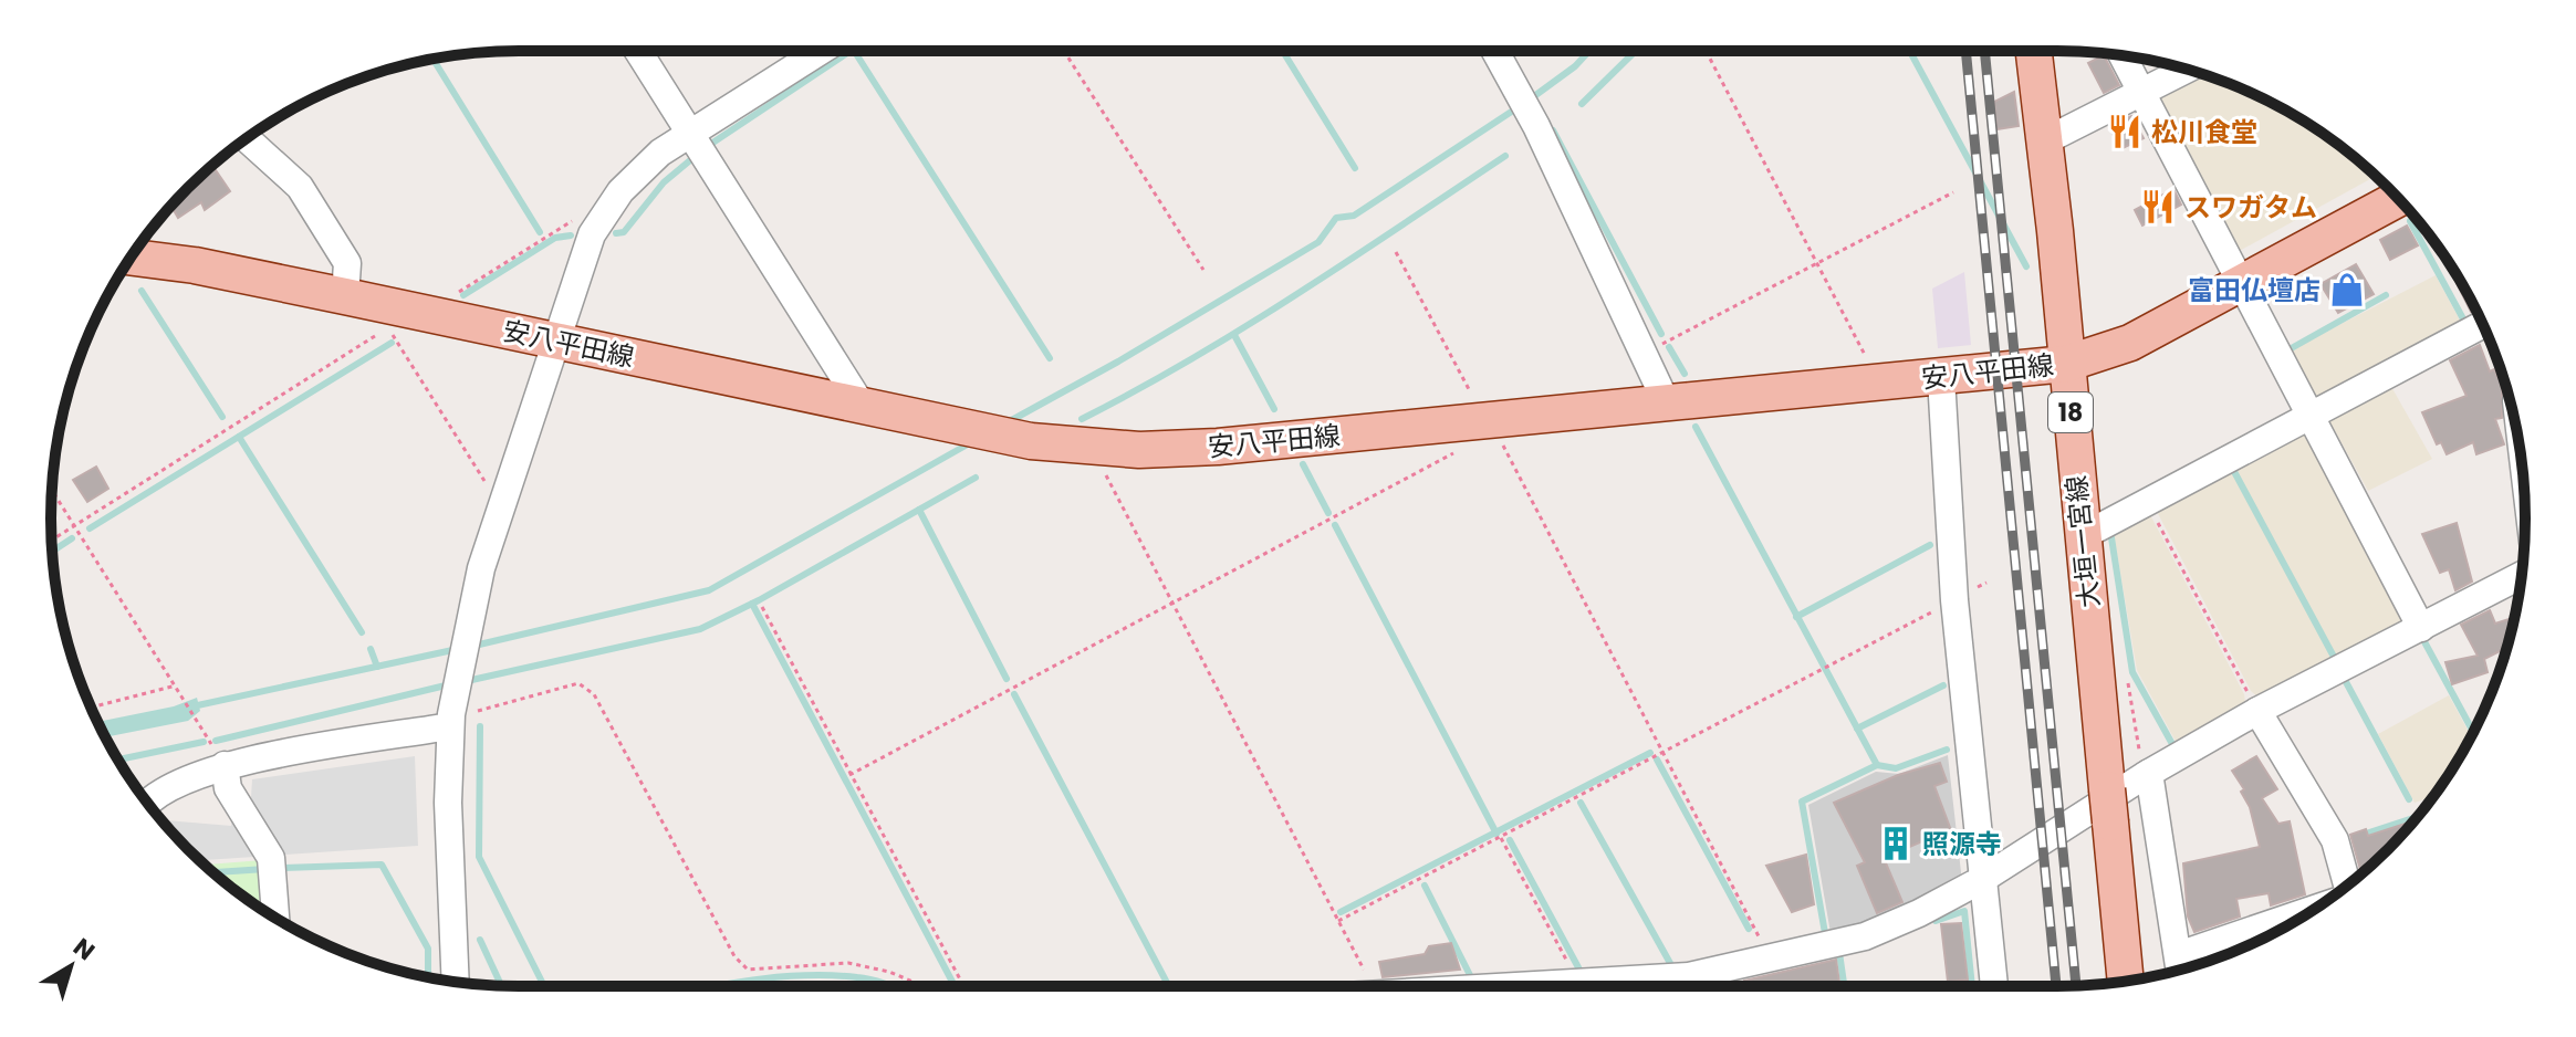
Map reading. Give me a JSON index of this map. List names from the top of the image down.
{
  "streets": {
    "main road": ["安八平田線", "18", "大垣一宮線"]
  },
  "crossings": [
    ["安八平田線", "大垣一宮線"]
  ],
  "places": {
    "restaurant": ["松川食堂", "スワガタム"],
    "shop": ["富田仏壇店"],
    "building": ["照源寺"]
  },
  "north": "top right"
}
